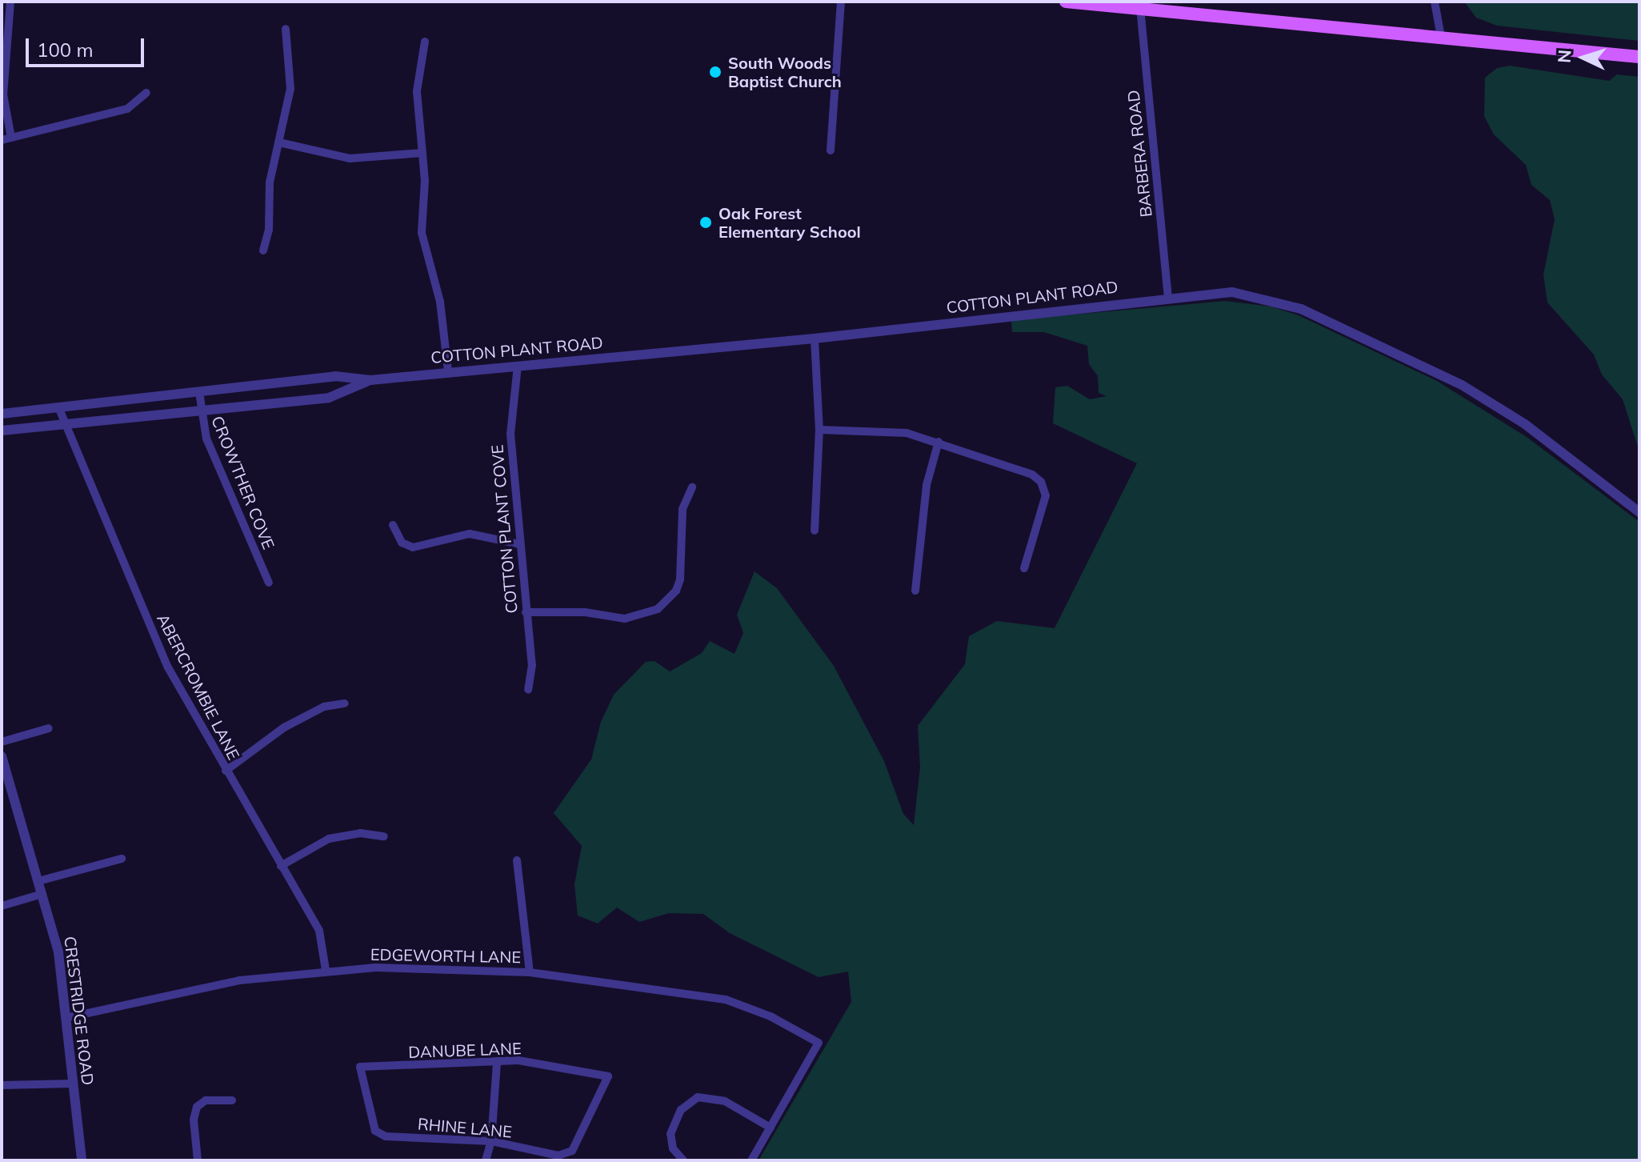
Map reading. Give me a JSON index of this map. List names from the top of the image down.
{
  "streets": {
    "street": [
      "BARBERA ROAD",
      "COTTON PLANT ROAD",
      "CROWTHER COVE",
      "COTTON PLANT COVE",
      "ABERCROMBIE LANE",
      "EDGEWORTH LANE",
      "CRESTRIDGE ROAD",
      "DANUBE LANE",
      "RHINE LANE"
    ]
  },
  "crossings": [
    ["BARBERA ROAD", "COTTON PLANT ROAD"],
    ["COTTON PLANT ROAD", "CROWTHER COVE"],
    ["COTTON PLANT ROAD", "COTTON PLANT COVE"],
    ["COTTON PLANT ROAD", "ABERCROMBIE LANE"],
    ["ABERCROMBIE LANE", "EDGEWORTH LANE"],
    ["EDGEWORTH LANE", "CRESTRIDGE ROAD"],
    ["DANUBE LANE", "RHINE LANE"]
  ],
  "places": ["South Woods Baptist Church", "Oak Forest Elementary School"],
  "scale_bar": "100 m",
  "north": "left"
}
